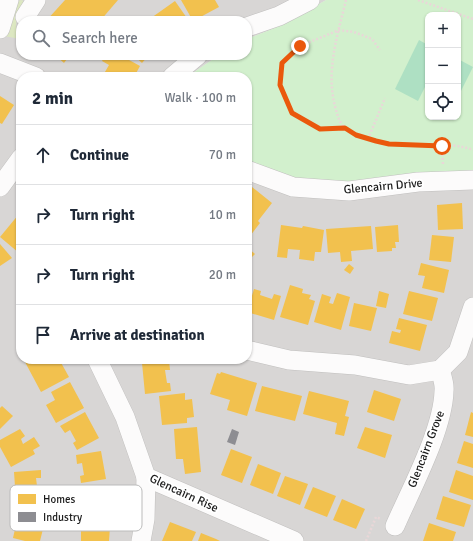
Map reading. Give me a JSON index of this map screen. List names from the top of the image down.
{
  "streets": {
    "street": ["Glencairn Drive", "Glencairn Grove", "Glencairn Rise"]
  },
  "legend": ["Homes", "Industry"],
  "page": {
    "map_buttons": ["+", "−"],
    "search": "Search here",
    "heading": ["2 min", "Walk · 100 m"],
    "list": [
      ["Continue", "70 m"],
      ["Turn right", "10 m"],
      ["Turn right", "20 m"],
      "Arrive at destination"
    ]
  }
}
